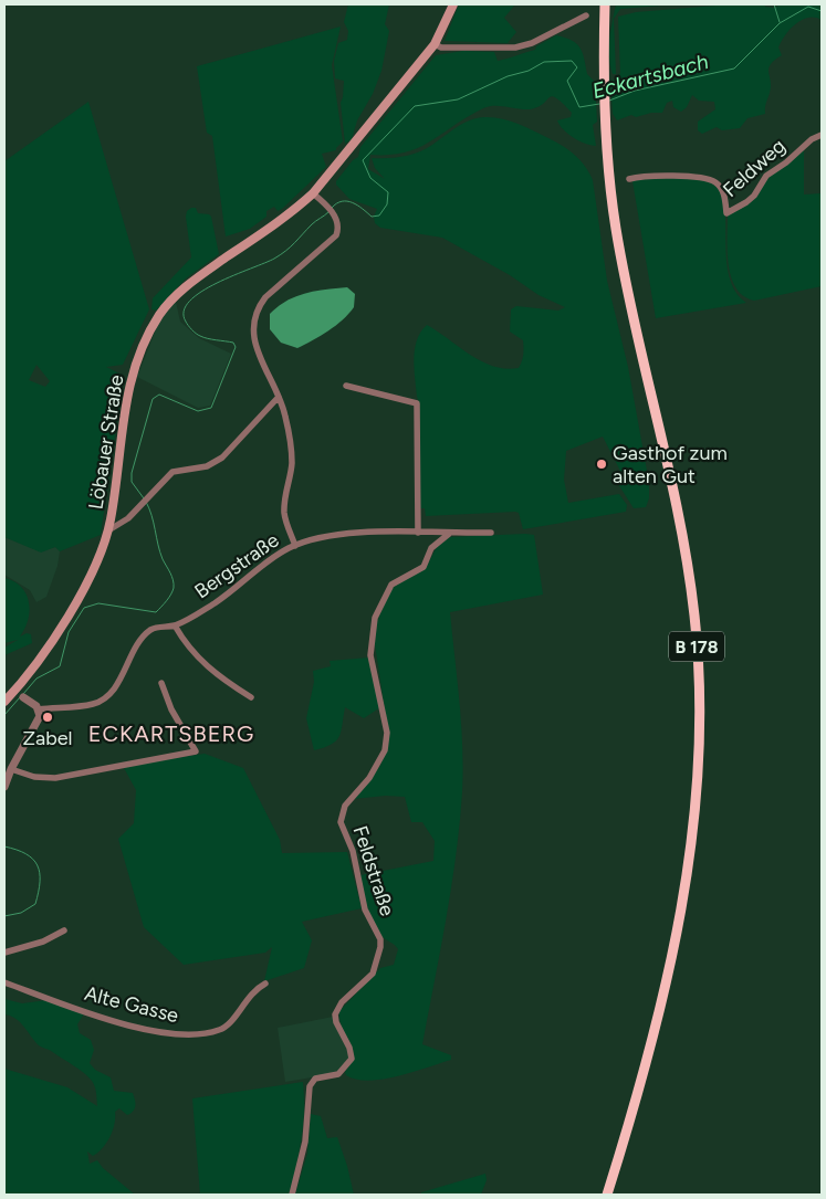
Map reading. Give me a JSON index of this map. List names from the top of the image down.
{
  "streets": {
    "highway": ["B 178"],
    "main road": ["Löbauer Straße"],
    "street": [
      "Feldweg",
      "Bergstraße",
      "Feldstraße",
      "Alte Gasse"
    ]
  },
  "crossings": [
    ["Bergstraße", "Feldstraße"]
  ],
  "districts": ["ECKARTSBERG"],
  "water": ["Eckartsbach"],
  "places": ["Gasthof zum alten Gut", "Zabel"]
}
